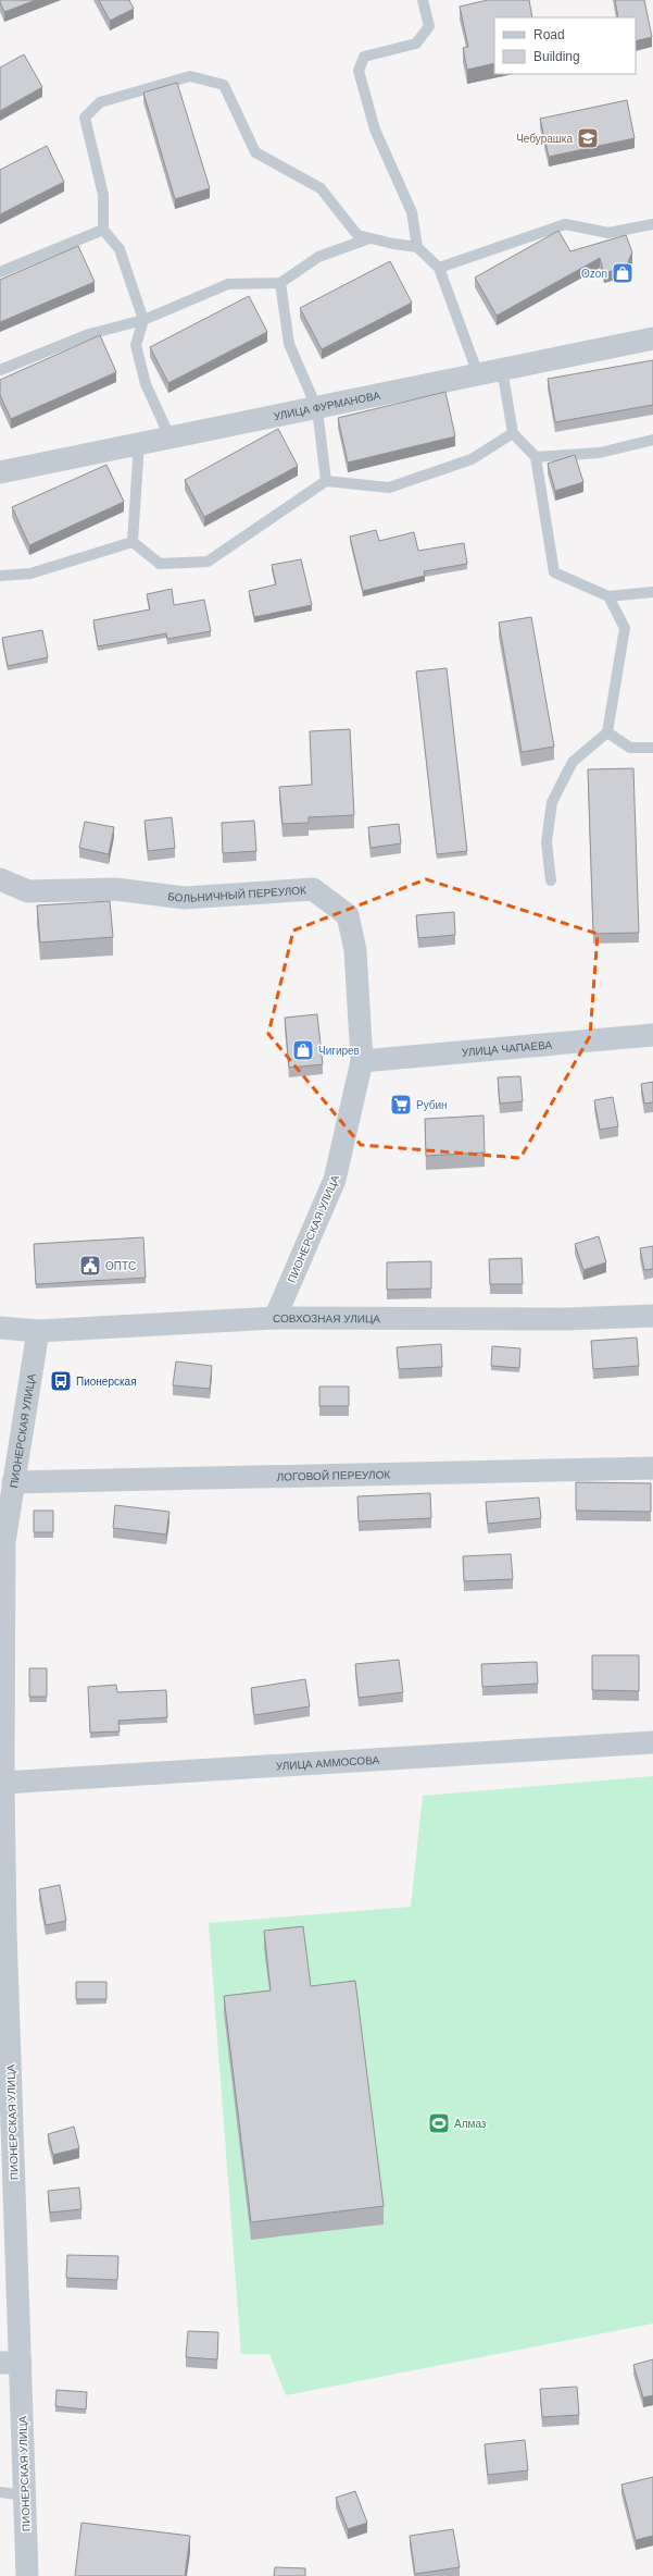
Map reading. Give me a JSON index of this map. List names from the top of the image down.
{
  "streets": {
    "street": [
      "УЛИЦА ФУРМАНОВА",
      "БОЛЬНИЧНЫЙ ПЕРЕУЛОК",
      "УЛИЦА ЧАПАЕВА",
      "ПИОНЕРСКАЯ УЛИЦА",
      "СОВХОЗНАЯ УЛИЦА",
      "ЛОГОВОЙ ПЕРЕУЛОК",
      "УЛИЦА АММОСОВА"
    ]
  },
  "crossings": [
    ["БОЛЬНИЧНЫЙ ПЕРЕУЛОК", "УЛИЦА ЧАПАЕВА"],
    ["БОЛЬНИЧНЫЙ ПЕРЕУЛОК", "ПИОНЕРСКАЯ УЛИЦА"],
    ["УЛИЦА ЧАПАЕВА", "ПИОНЕРСКАЯ УЛИЦА"],
    ["ПИОНЕРСКАЯ УЛИЦА", "СОВХОЗНАЯ УЛИЦА"],
    ["ПИОНЕРСКАЯ УЛИЦА", "ЛОГОВОЙ ПЕРЕУЛОК"],
    ["ПИОНЕРСКАЯ УЛИЦА", "УЛИЦА АММОСОВА"]
  ],
  "places": {
    "school or university": ["Чебурашка"],
    "shop": ["Ozon", "Чигирев"],
    "supermarket": ["Рубин"],
    "public building": ["ОПТС"],
    "bus stop": ["Пионерская"],
    "sports": ["Алмаз"]
  },
  "legend": ["Road", "Building"]
}
